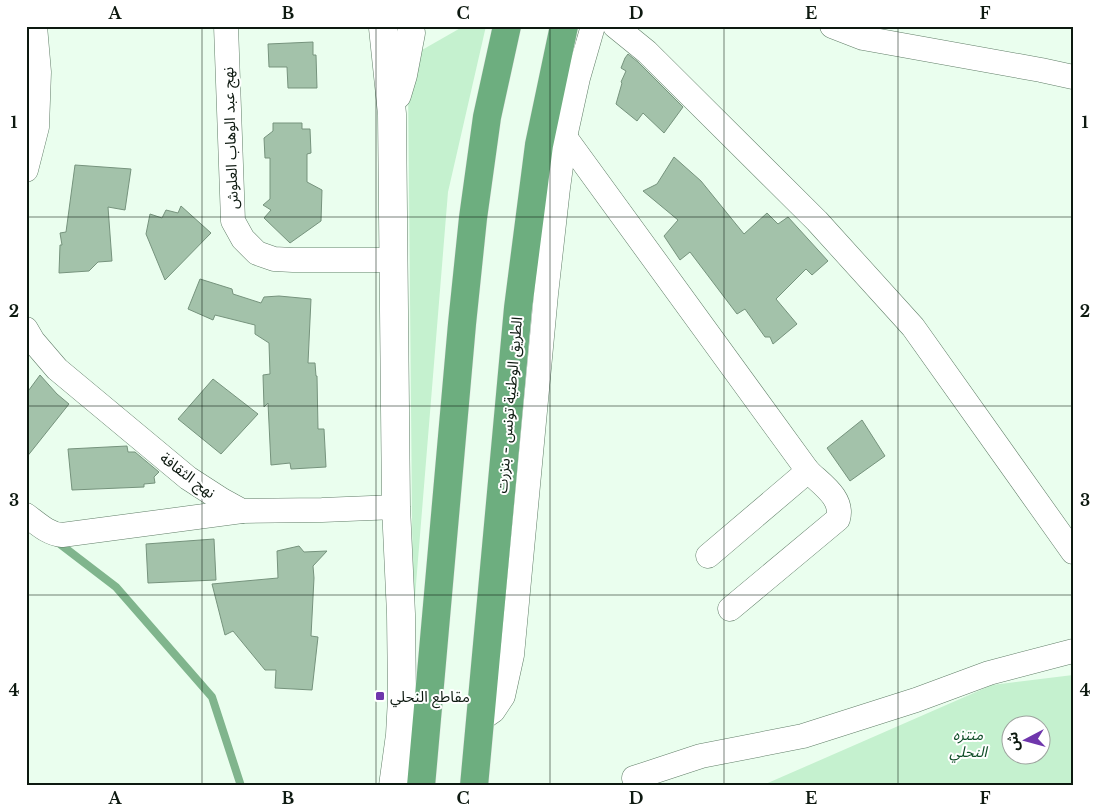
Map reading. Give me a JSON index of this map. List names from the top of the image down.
{
  "streets": {
    "highway": ["الطريق الوطنية تونس - بنزرت"],
    "street": ["نهج عبد الوهاب العلوش", "نهج الثقافة"]
  },
  "parks": ["منتزه النحلي"],
  "places": {
    "transit": ["مقاطع النحلي"]
  },
  "north": "left",
  "grid": {
    "columns": [
      "A",
      "B",
      "C",
      "D",
      "E",
      "F"
    ],
    "rows": [
      "1",
      "2",
      "3",
      "4"
    ]
  }
}
